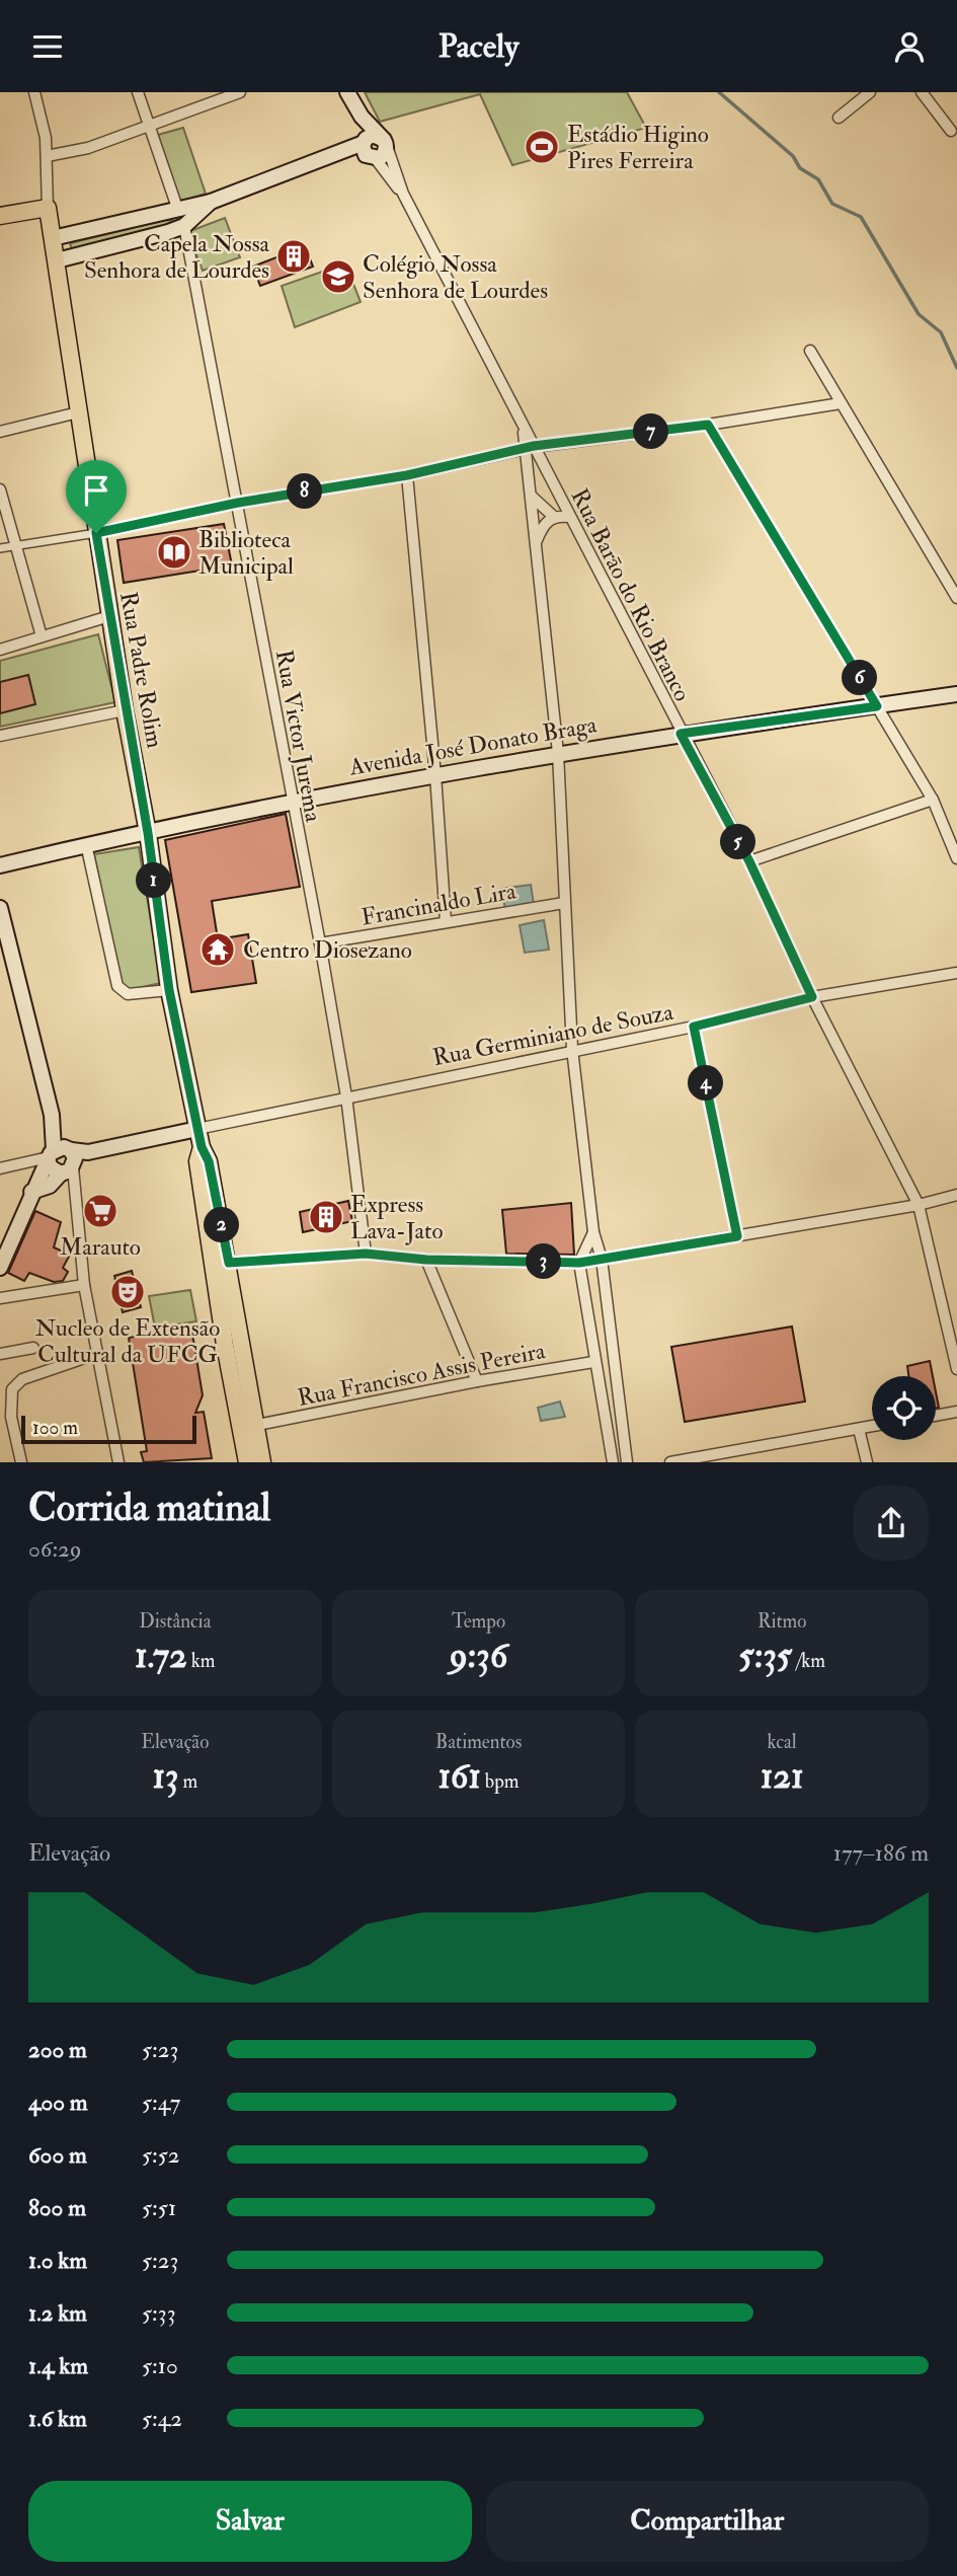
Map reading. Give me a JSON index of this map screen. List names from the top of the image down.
{
  "streets": {
    "main road": ["Rua Padre Rolim", "Avenida José Donato Braga"],
    "street": [
      "Rua Barāo do Rio Branco",
      "Rua Victor Jurema",
      "Francinaldo Lira",
      "Rua Germiniano de Souza",
      "Rua Francisco Assis Pereira"
    ]
  },
  "crossings": [
    ["Rua Barāo do Rio Branco", "Avenida José Donato Braga"],
    ["Rua Barāo do Rio Branco", "Rua Germiniano de Souza"],
    ["Rua Padre Rolim", "Avenida José Donato Braga"],
    ["Rua Padre Rolim", "Rua Germiniano de Souza"],
    ["Rua Victor Jurema", "Avenida José Donato Braga"],
    ["Rua Victor Jurema", "Francinaldo Lira"],
    ["Rua Victor Jurema", "Rua Germiniano de Souza"]
  ],
  "places": {
    "sports": ["Estádio Higino Pires Ferreira"],
    "building": ["Capela Nossa Senhora de Lourdes", "Express Lava-Jato"],
    "school or university": ["Colégio Nossa Senhora de Lourdes"],
    "library": ["Biblioteca Municipal"],
    "temple": ["Centro Diosezano"],
    "supermarket": ["Marauto"],
    "theatre": ["Nucleo de Extensão Cultural da UFCG"]
  },
  "scale_bar": "100 m",
  "page": {
    "header": "Pacely",
    "pins": [
      "7",
      "8",
      "6",
      "5",
      "1",
      "4",
      "2",
      "3"
    ],
    "scale": "100 m",
    "heading": ["Corrida matinal", "06:29"],
    "stats": [
      ["Distância", "1.72 km"],
      ["Tempo", "9:36"],
      ["Ritmo", "5:35 /km"],
      ["Elevação", "13 m"],
      ["Batimentos", "161 bpm"],
      ["kcal", "121"]
    ],
    "chart": ["Elevação", "177–186 m"],
    "list": [
      {
        "name": "200 m",
        "note": "5:23"
      },
      {
        "name": "400 m",
        "note": "5:47"
      },
      {
        "name": "600 m",
        "note": "5:52"
      },
      {
        "name": "800 m",
        "note": "5:51"
      },
      {
        "name": "1.0 km",
        "note": "5:23"
      },
      {
        "name": "1.2 km",
        "note": "5:33"
      },
      {
        "name": "1.4 km",
        "note": "5:10"
      },
      {
        "name": "1.6 km",
        "note": "5:42"
      }
    ],
    "buttons": ["Salvar", "Compartilhar"]
  }
}
